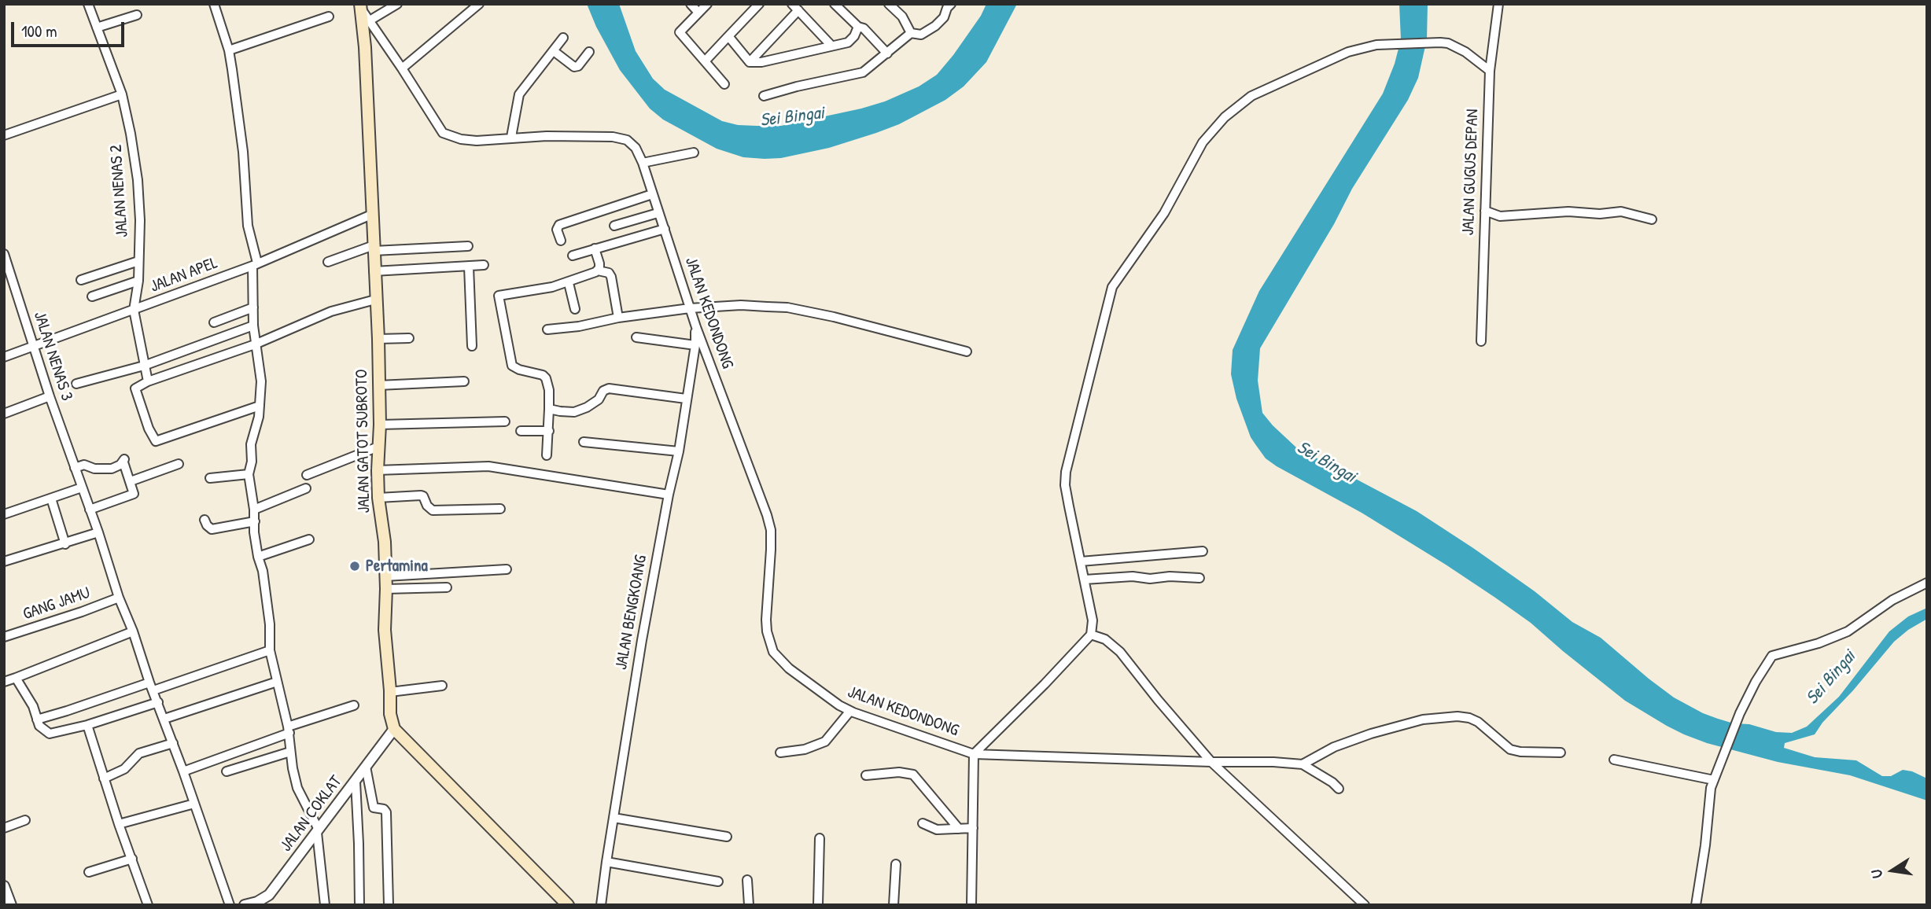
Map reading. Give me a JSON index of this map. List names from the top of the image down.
{
  "streets": {
    "main road": ["JALAN GATOT SUBROTO"],
    "street": [
      "JALAN GUGUS DEPAN",
      "JALAN NENAS 2",
      "JALAN APEL",
      "JALAN KEDONDONG",
      "JALAN NENAS 3",
      "GANG JAMU",
      "JALAN BENGKOANG",
      "JALAN COKLAT"
    ]
  },
  "crossings": [
    ["JALAN NENAS 2", "JALAN APEL"],
    ["JALAN APEL", "JALAN NENAS 3"],
    ["JALAN APEL", "JALAN GATOT SUBROTO"],
    ["JALAN KEDONDONG", "JALAN GATOT SUBROTO"],
    ["JALAN KEDONDONG", "JALAN BENGKOANG"],
    ["JALAN NENAS 3", "GANG JAMU"],
    ["JALAN GATOT SUBROTO", "JALAN COKLAT"]
  ],
  "water": ["Sei Bingai"],
  "places": ["Pertamina"],
  "scale_bar": "100 m",
  "north": "left"
}
